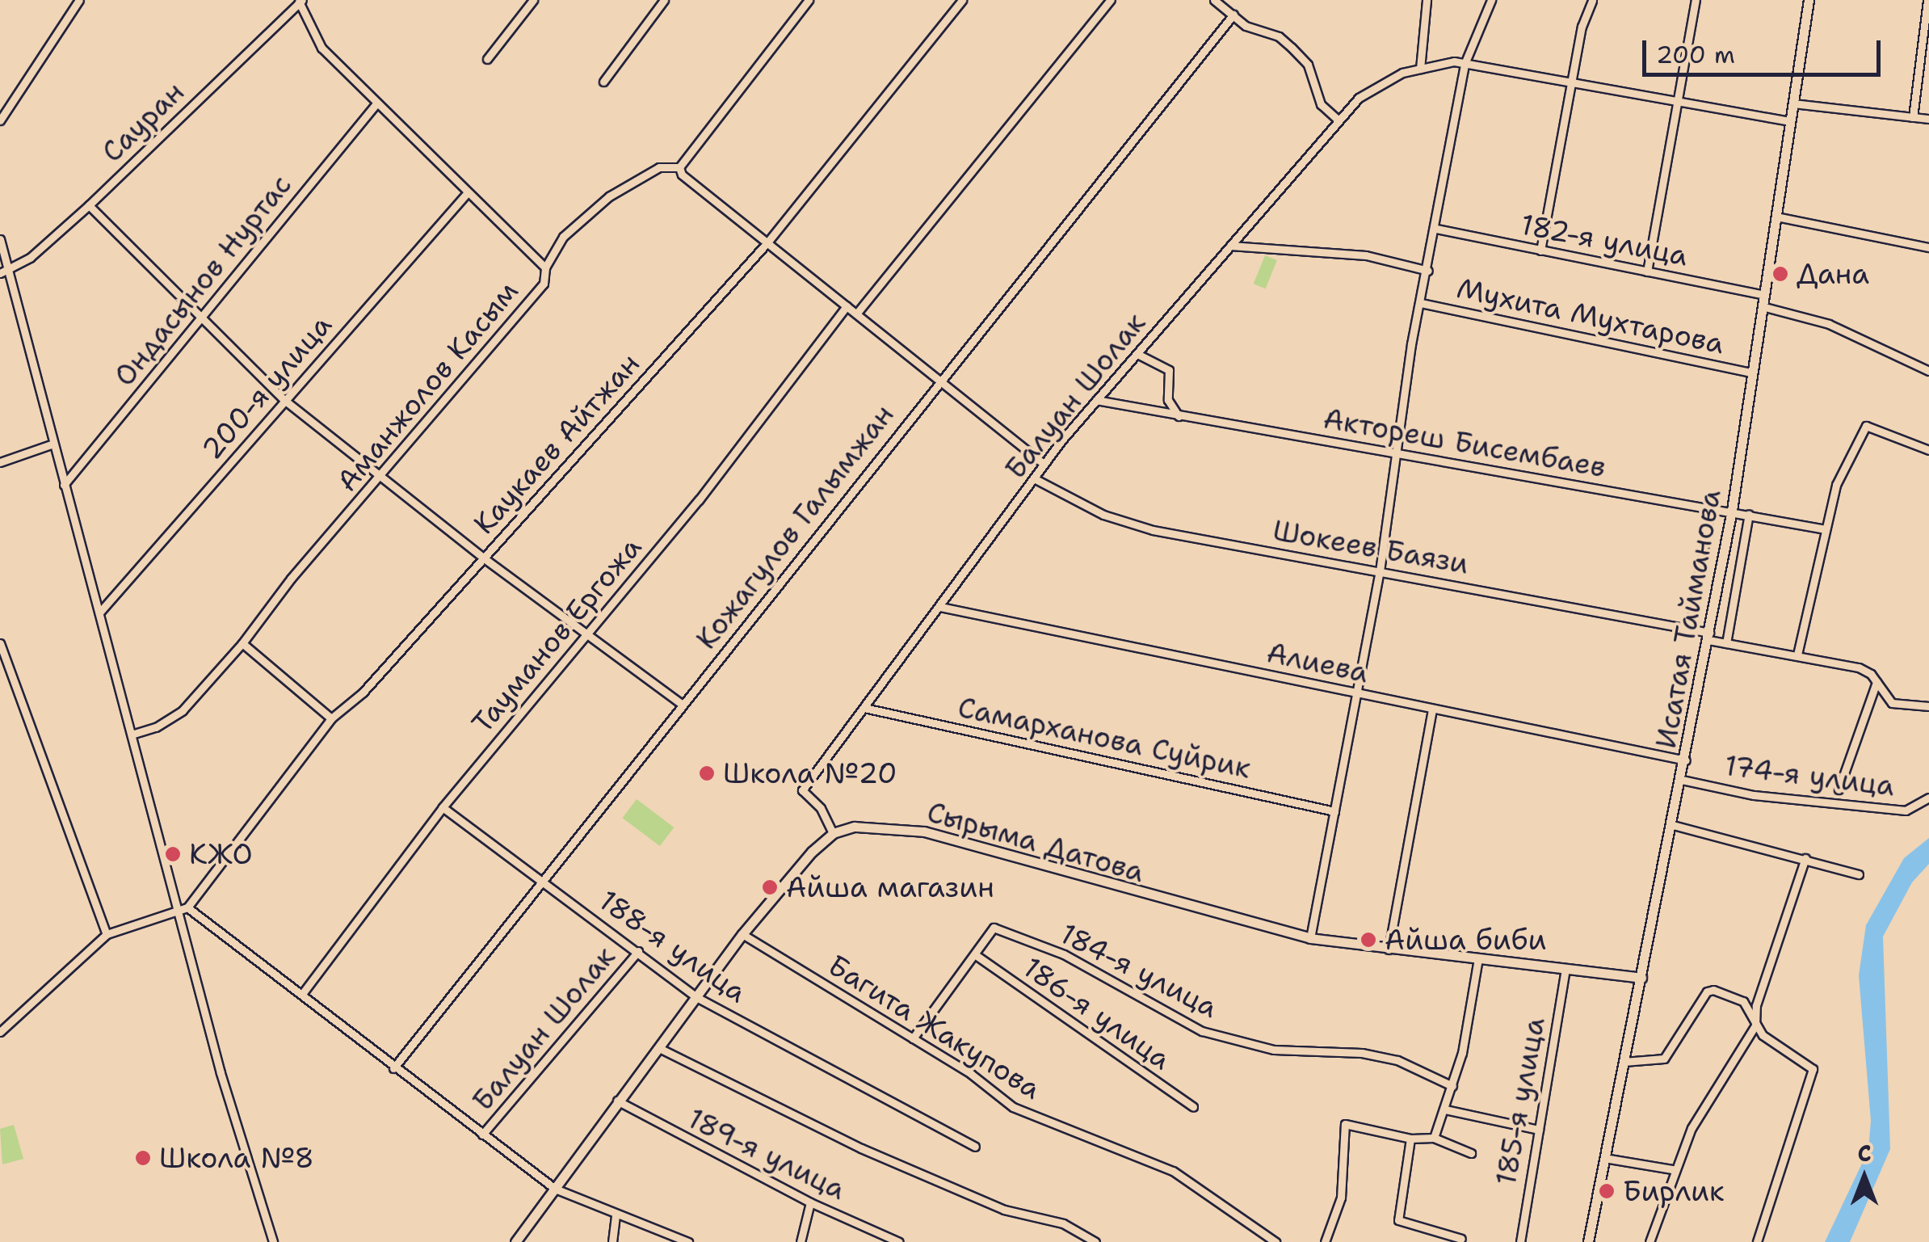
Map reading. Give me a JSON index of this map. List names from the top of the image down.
{
  "streets": {
    "street": [
      "Сауран",
      "182-я улица",
      "Ондасынов Нуртас",
      "Мухита Мухтарова",
      "Аманжолов Касым",
      "200-я улица",
      "Балуан Шолак",
      "Актореш Бисембаев",
      "Каукаев Айтжан",
      "Кожагулов Галымжан",
      "Шокеев Баязи",
      "Исатая Тайманова",
      "Тауманов Ергожа",
      "Алиева",
      "Самарханова Суйрик",
      "174-я улица",
      "Сырыма Датова",
      "188-я улица",
      "184-я улица",
      "186-я улица",
      "Багита Жакупова",
      "185-я улица",
      "189-я улица"
    ]
  },
  "crossings": [
    ["182-я улица", "Исатая Тайманова"],
    ["Мухита Мухтарова", "Исатая Тайманова"],
    ["Балуан Шолак", "Актореш Бисембаев"],
    ["Балуан Шолак", "Шокеев Баязи"],
    ["Балуан Шолак", "Исатая Тайманова"],
    ["Балуан Шолак", "Алиева"],
    ["Балуан Шолак", "Самарханова Суйрик"],
    ["Балуан Шолак", "Сырыма Датова"],
    ["Балуан Шолак", "188-я улица"],
    ["Актореш Бисембаев", "Исатая Тайманова"],
    ["Кожагулов Галымжан", "188-я улица"],
    ["Шокеев Баязи", "Исатая Тайманова"],
    ["Исатая Тайманова", "Алиева"],
    ["Исатая Тайманова", "174-я улица"],
    ["Исатая Тайманова", "Сырыма Датова"],
    ["Тауманов Ергожа", "188-я улица"],
    ["Сырыма Датова", "185-я улица"],
    ["184-я улица", "186-я улица"]
  ],
  "places": [
    "Дана",
    "Школа №20",
    "КЖО",
    "Айша магазин",
    "Айша биби",
    "Школа №8",
    "Бирлик"
  ],
  "scale_bar": "200 m",
  "north": "top"
}
